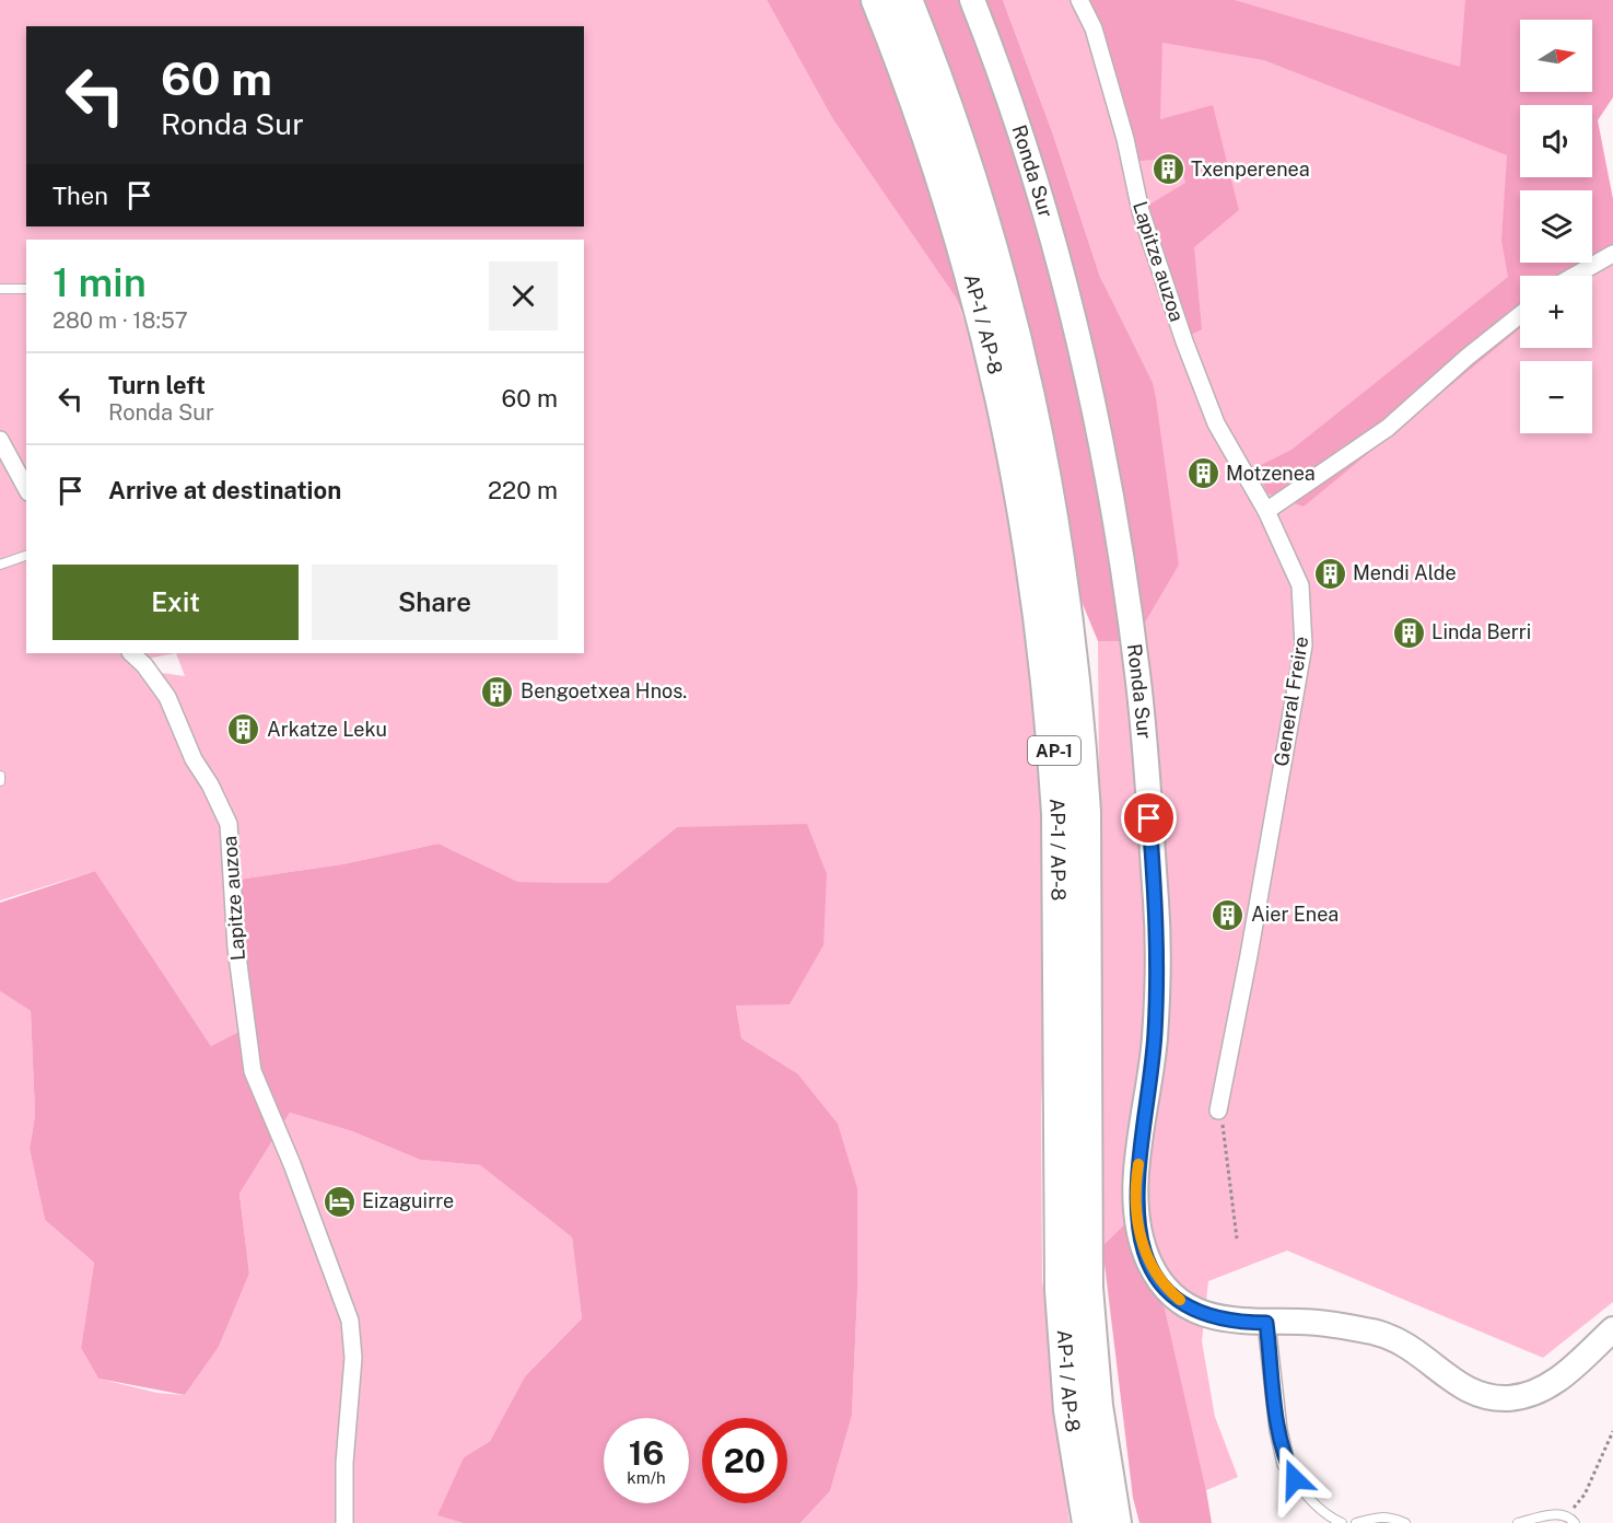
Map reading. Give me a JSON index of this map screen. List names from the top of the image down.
{
  "streets": {
    "highway": ["AP-1 / AP-8", "AP-1"],
    "main road": ["Ronda Sur"],
    "street": ["Lapitze auzoa", "General Freire"]
  },
  "crossings": [
    ["Lapitze auzoa", "General Freire"]
  ],
  "places": {
    "building": [
      "Txenperenea",
      "Motzenea",
      "Mendi Alde",
      "Linda Berri",
      "Bengoetxea Hnos.",
      "Arkatze Leku",
      "Aier Enea"
    ],
    "hotel": ["Eizaguirre"]
  },
  "north": "right",
  "page": {
    "map_buttons": ["+", "−"],
    "turn": ["60 m", "Ronda Sur"],
    "then": "Then",
    "heading": ["1 min", "280 m · 18:57"],
    "list": [
      {
        "name": "Turn left",
        "note": "Ronda Sur",
        "value": "60 m"
      },
      {
        "name": "Arrive at destination",
        "value": "220 m"
      }
    ],
    "buttons": ["Exit", "Share"],
    "speed": "16 km/h",
    "limit": "20"
  }
}
